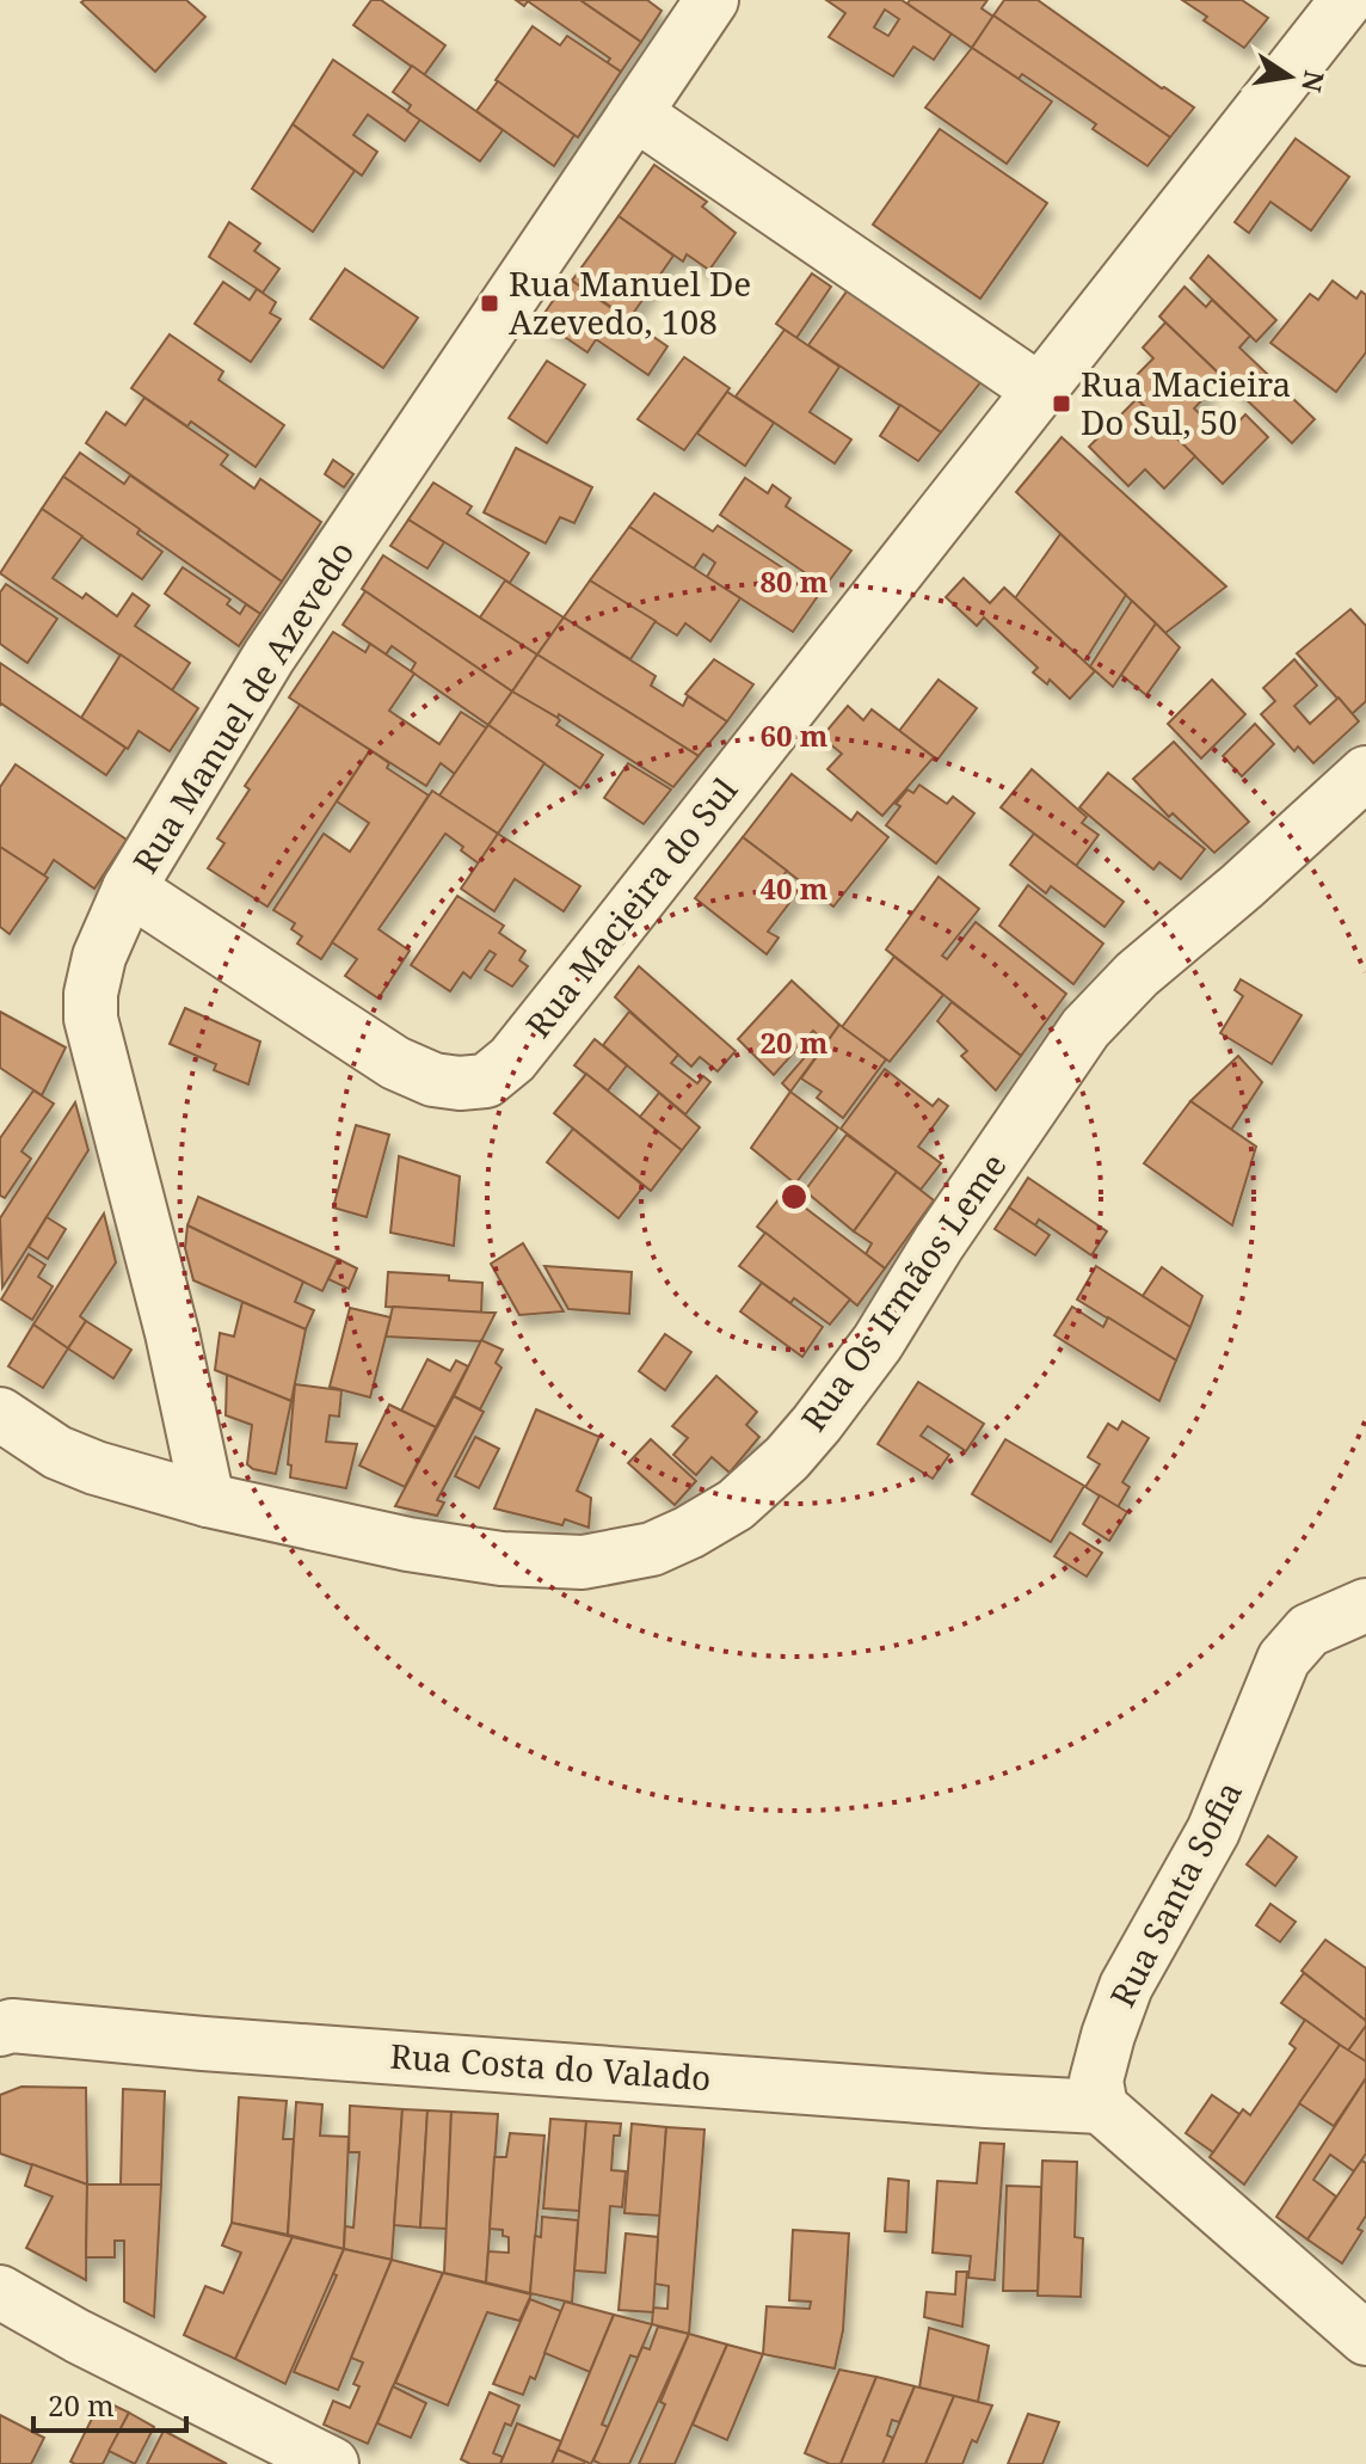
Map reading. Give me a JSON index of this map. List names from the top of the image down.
{
  "streets": {
    "street": [
      "Rua Manuel de Azevedo",
      "Rua Macieira do Sul",
      "Rua Os Irmãos Leme",
      "Rua Santa Sofia",
      "Rua Costa do Valado"
    ]
  },
  "crossings": [
    ["Rua Manuel de Azevedo", "Rua Macieira do Sul"],
    ["Rua Manuel de Azevedo", "Rua Os Irmãos Leme"],
    ["Rua Santa Sofia", "Rua Costa do Valado"]
  ],
  "places": {
    "transit": ["Rua Manuel De Azevedo, 108", "Rua Macieira Do Sul, 50"]
  },
  "scale_bar": "20 m",
  "north": "right",
  "rings": [
    "80 m",
    "60 m",
    "40 m",
    "20 m"
  ]
}
